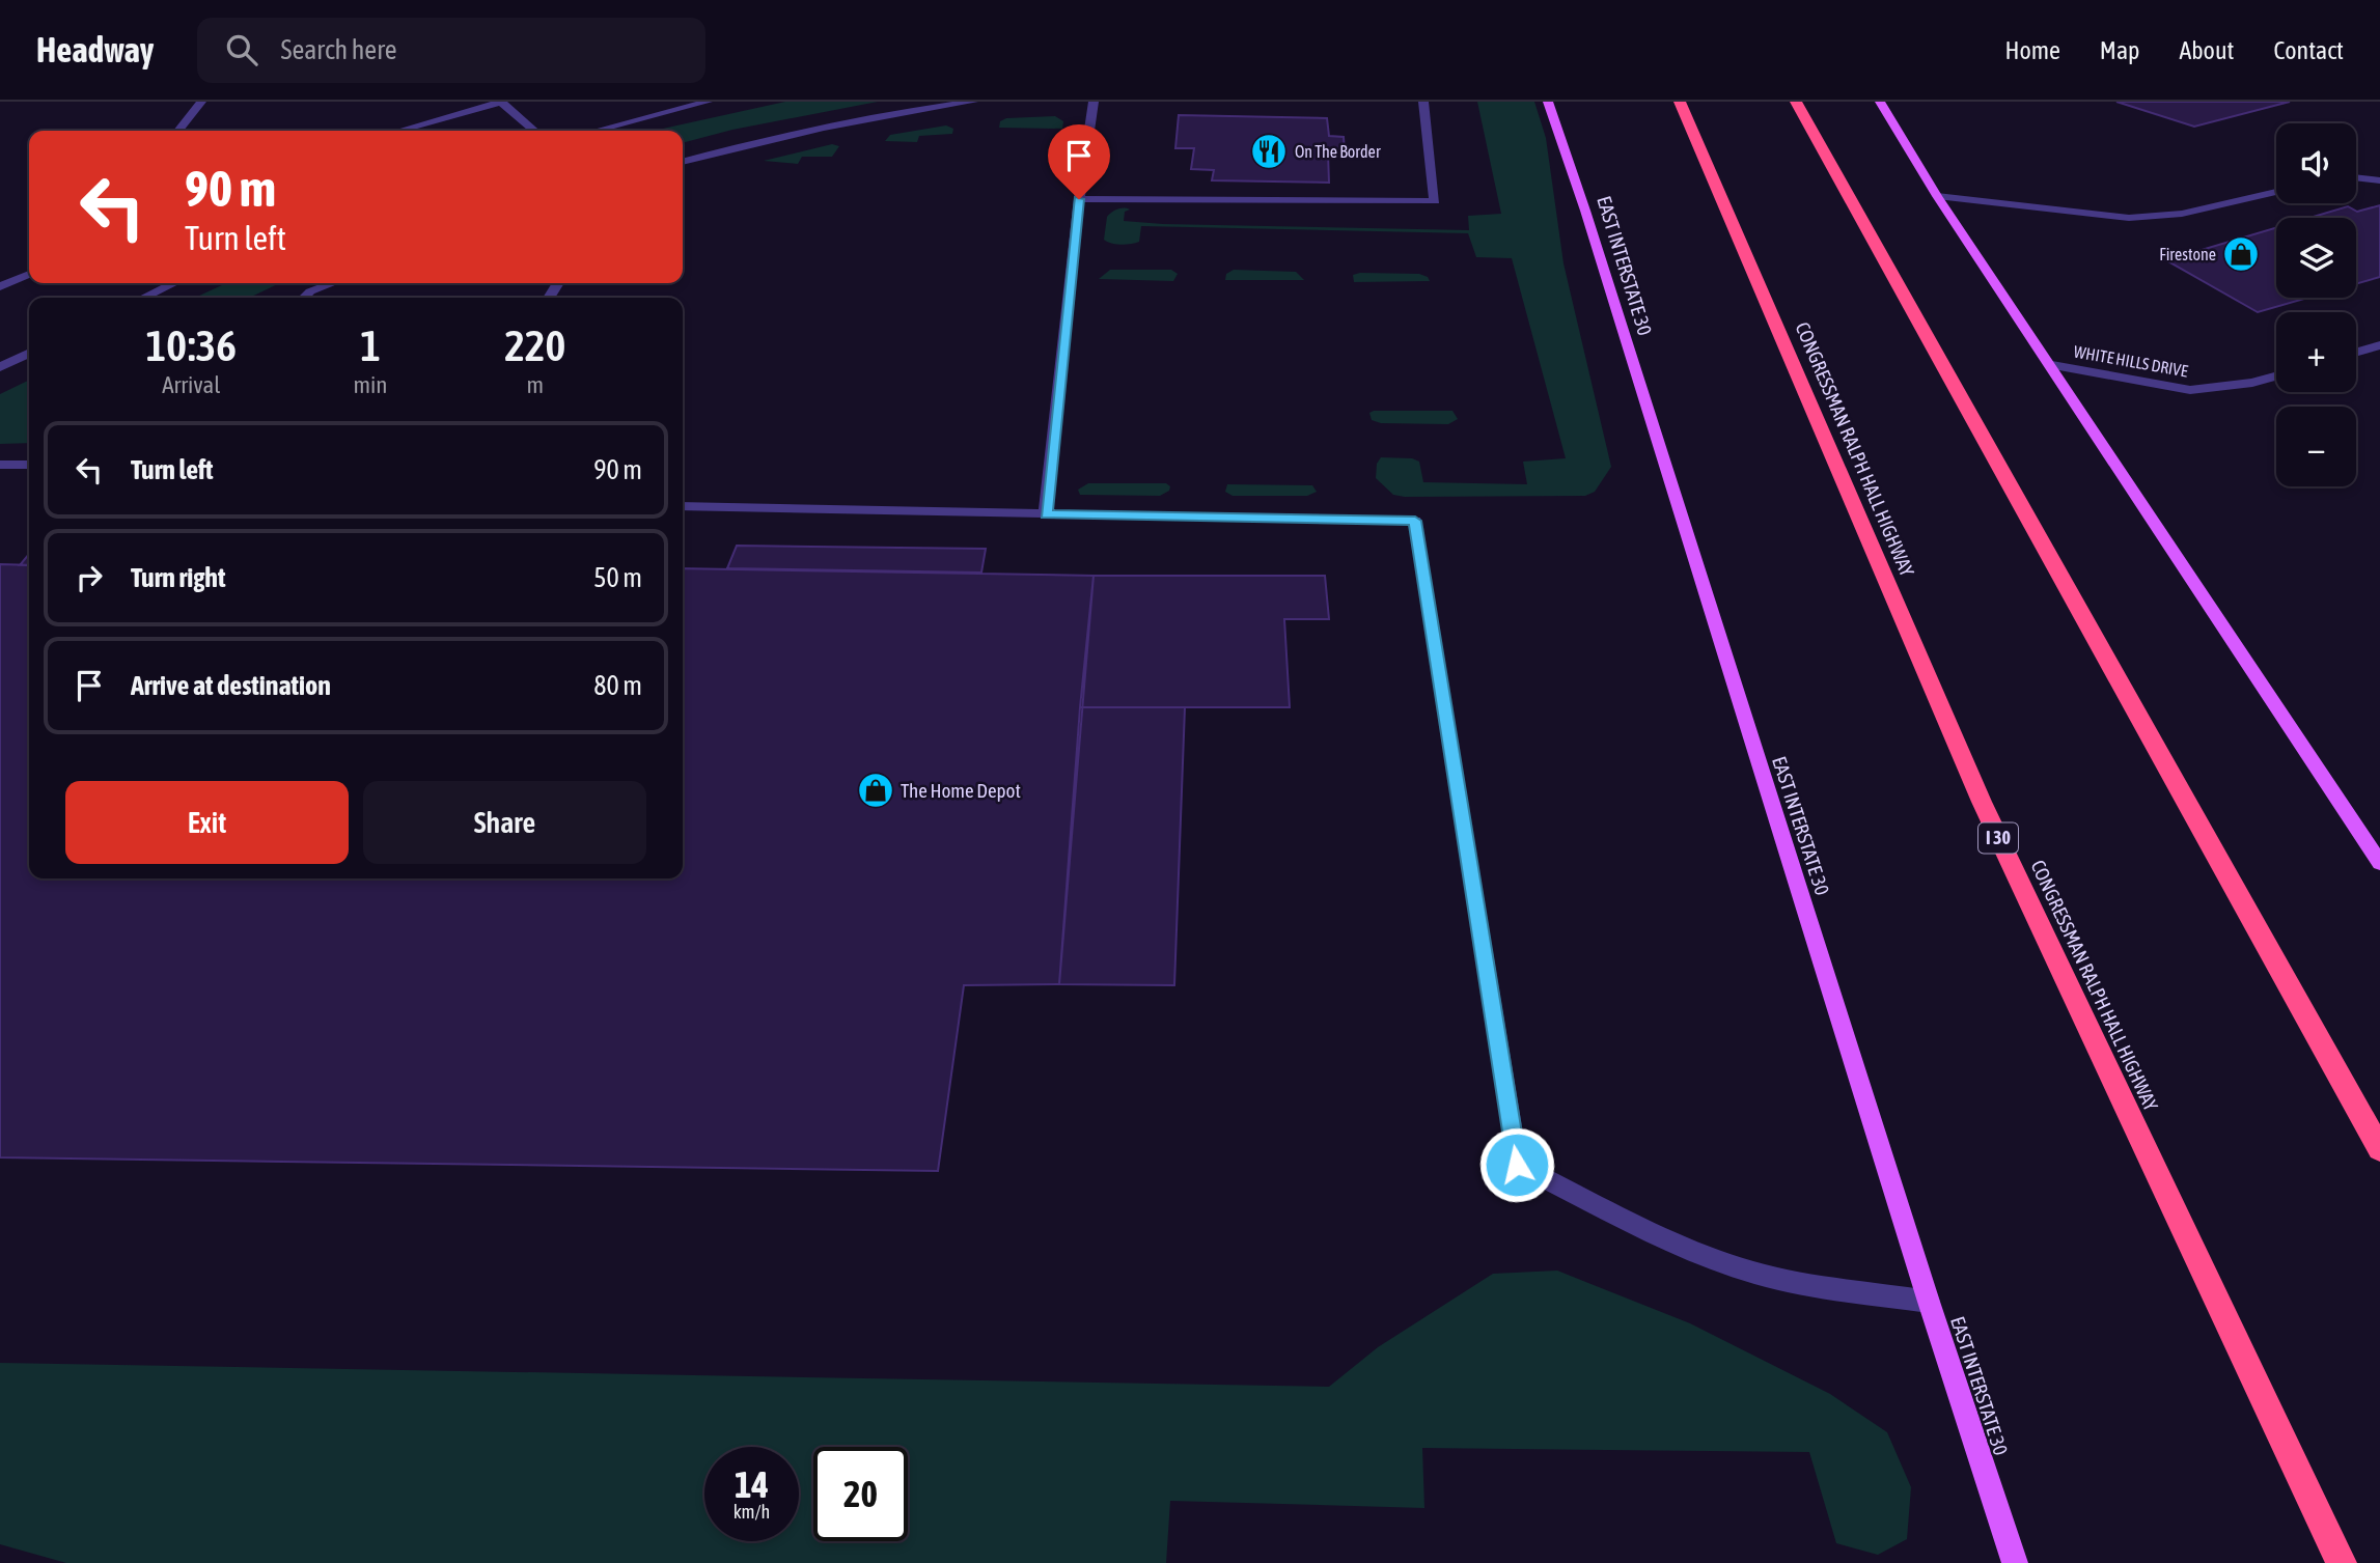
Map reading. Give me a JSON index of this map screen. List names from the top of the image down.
{
  "streets": {
    "highway": ["CONGRESSMAN RALPH HALL HIGHWAY", "I 30"],
    "main road": ["EAST INTERSTATE 30"],
    "street": ["WHITE HILLS DRIVE"]
  },
  "places": {
    "restaurant": ["On The Border"],
    "shop": ["Firestone", "The Home Depot"]
  },
  "page": {
    "header": "Headway",
    "search": "Search here",
    "nav": [
      "Home",
      "Map",
      "About",
      "Contact"
    ],
    "map_buttons": ["+", "−"],
    "turn": ["90 m", "Turn left"],
    "eta": [
      "10:36",
      "Arrival",
      "1",
      "min",
      "220",
      "m"
    ],
    "list": [
      {
        "name": "Turn left",
        "value": "90 m"
      },
      {
        "name": "Turn right",
        "value": "50 m"
      },
      {
        "name": "Arrive at destination",
        "value": "80 m"
      }
    ],
    "buttons": ["Exit", "Share"],
    "speed": "14 km/h",
    "limit": "20"
  }
}
